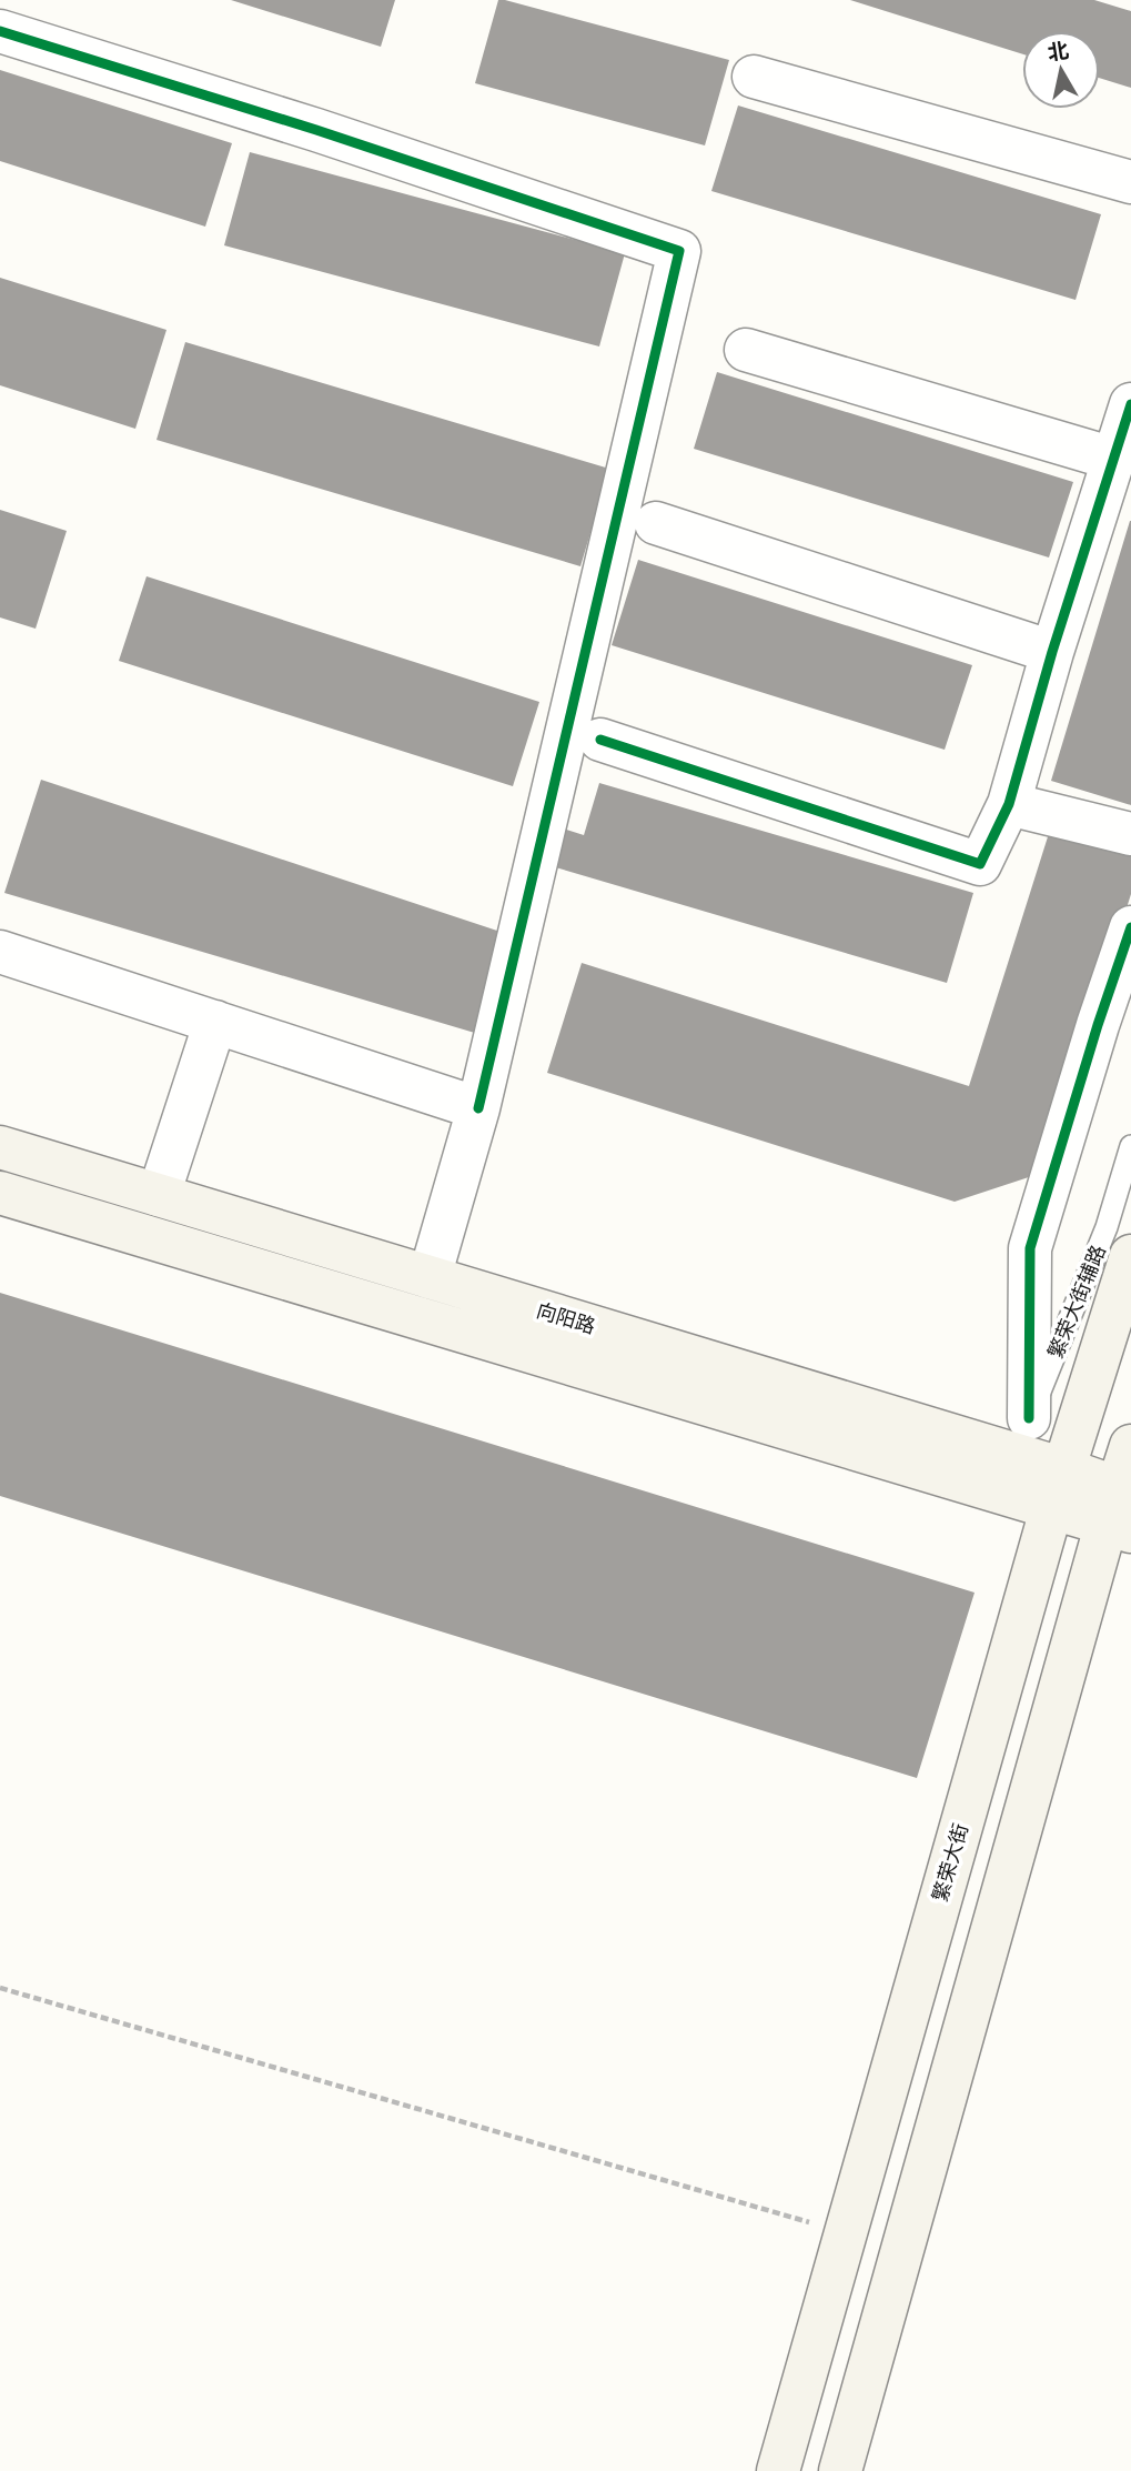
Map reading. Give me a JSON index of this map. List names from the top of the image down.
{
  "streets": {
    "main road": ["向阳路", "繁荣大街"],
    "lane": ["繁荣大街辅路"]
  },
  "crossings": [
    ["繁荣大街辅路", "向阳路"],
    ["向阳路", "繁荣大街"]
  ],
  "north": "top"
}
